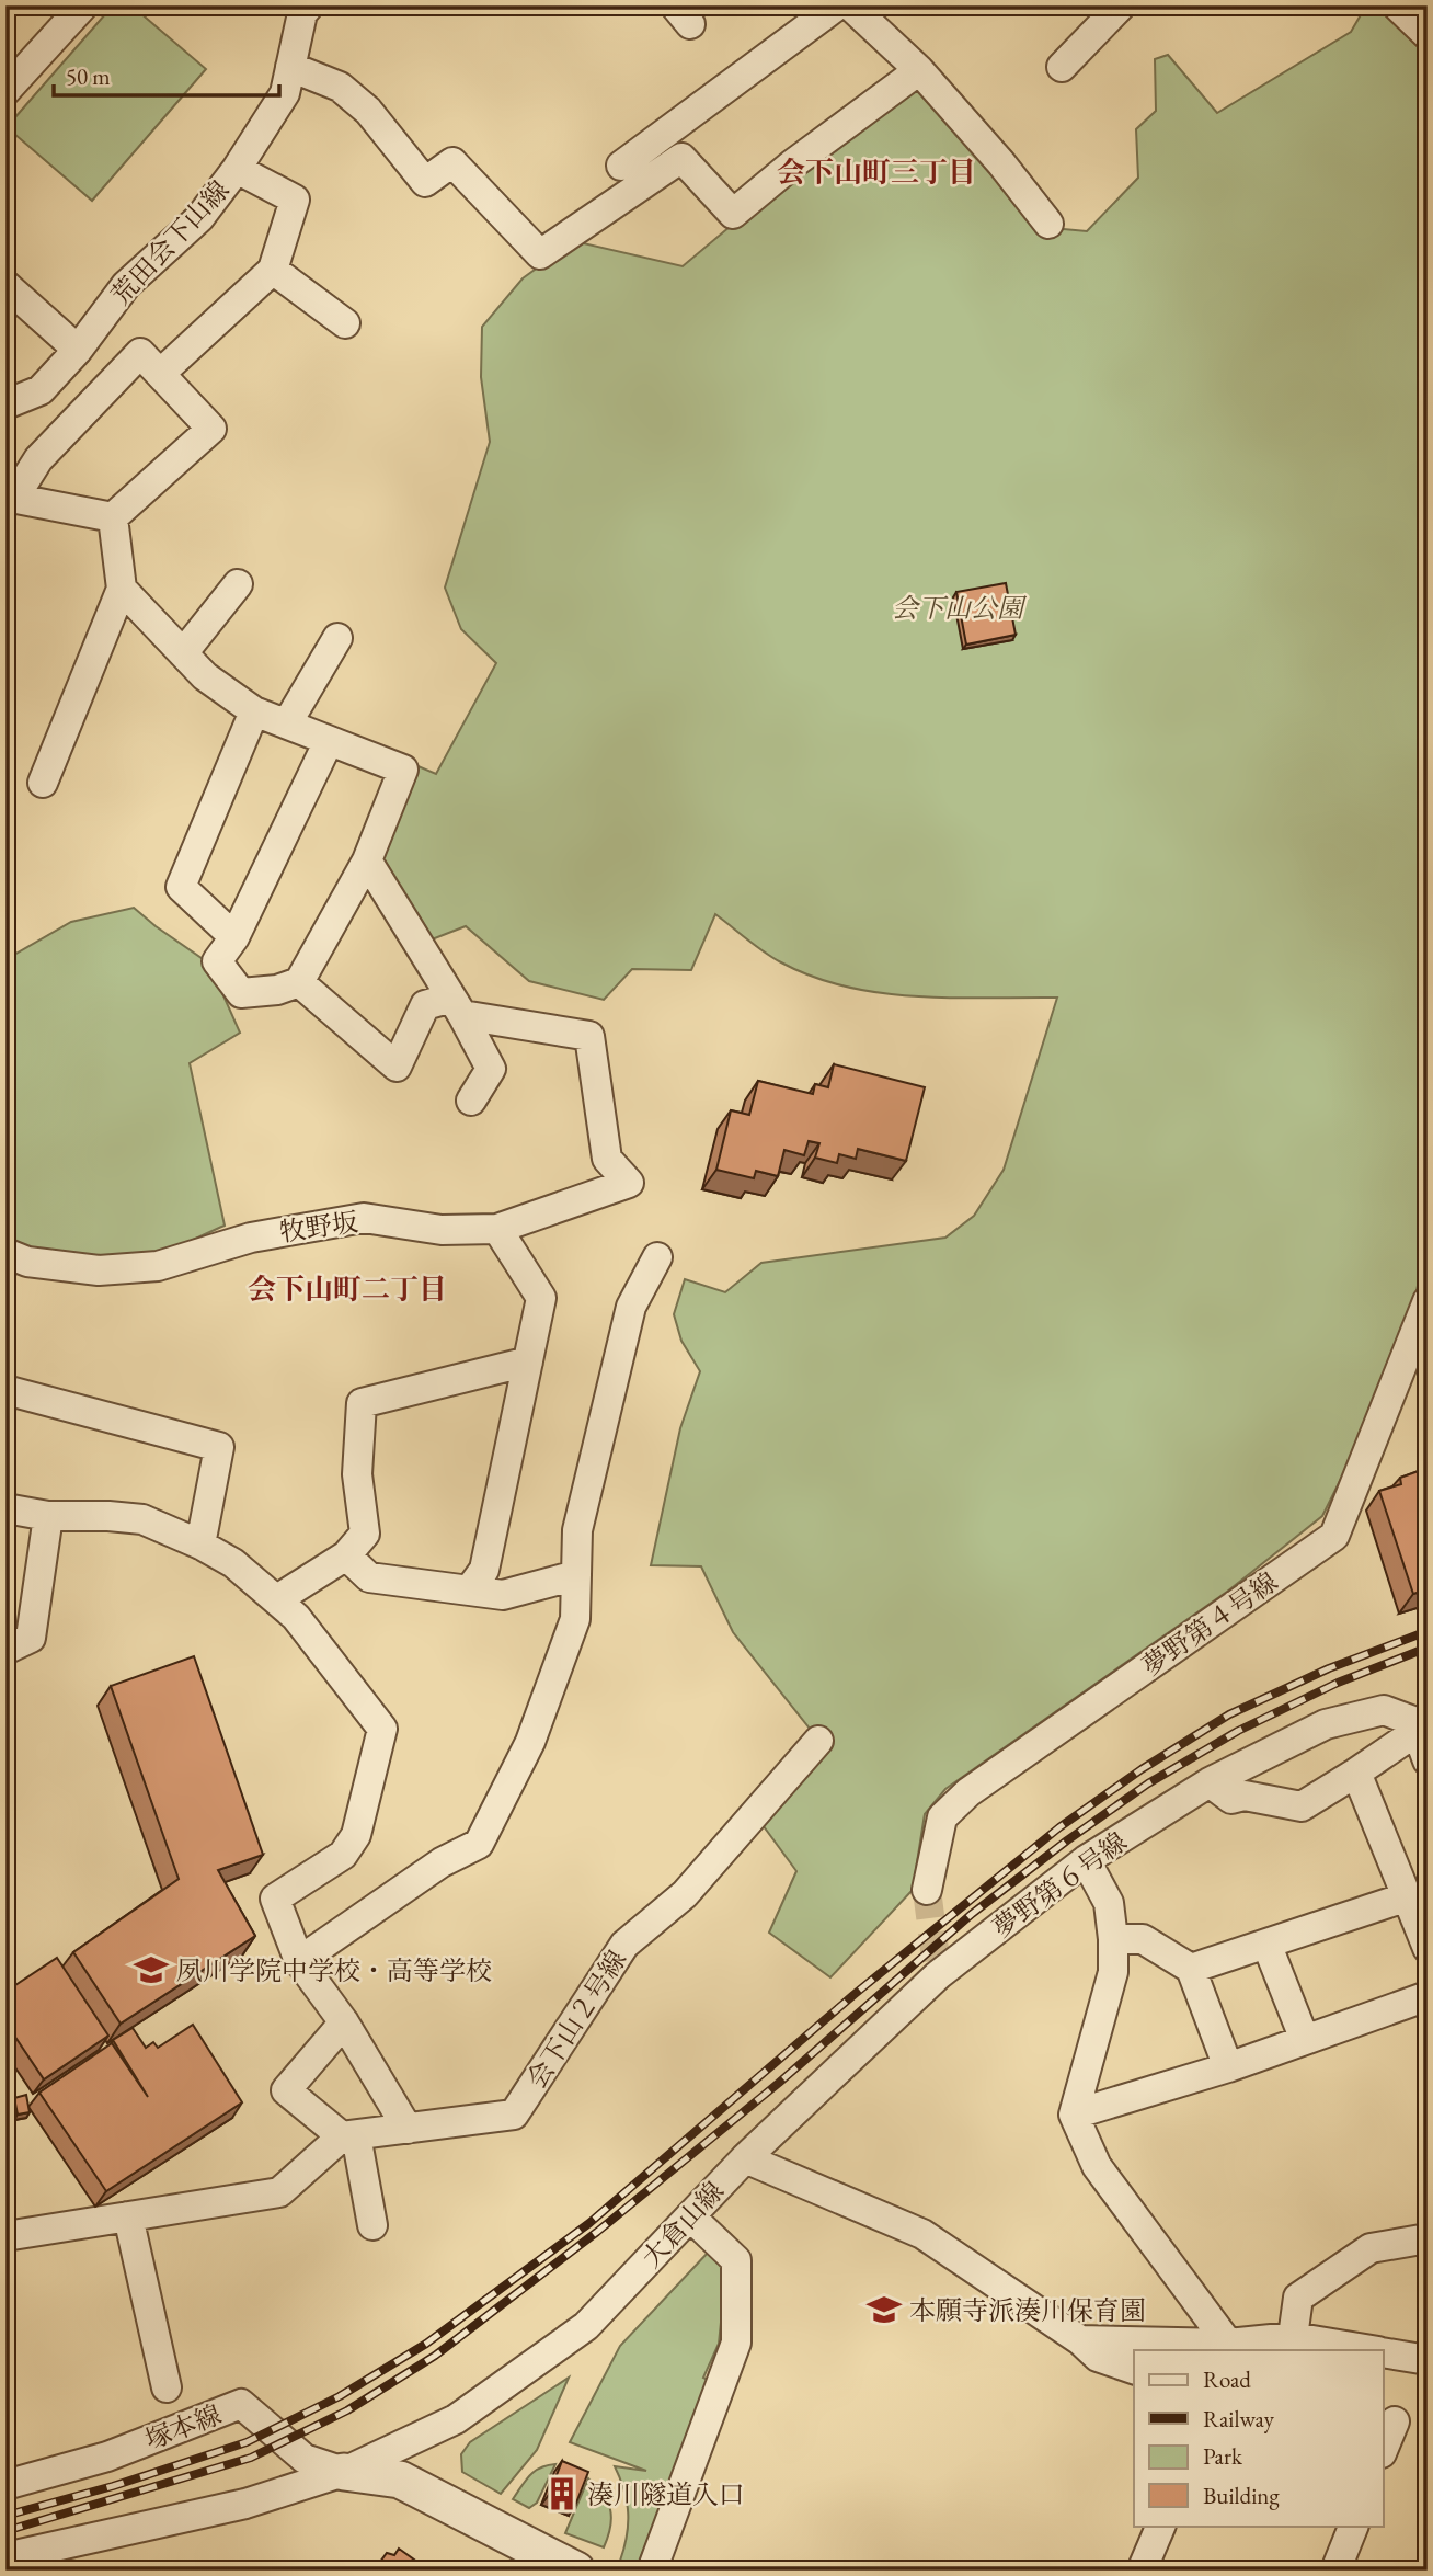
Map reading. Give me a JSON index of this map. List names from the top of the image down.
{
  "streets": {
    "street": [
      "荒田会下山線",
      "牧野坂",
      "夢野第４号線",
      "夢野第６号線",
      "会下山２号線",
      "大倉山線",
      "塚本線"
    ]
  },
  "crossings": [
    ["夢野第６号線", "大倉山線"],
    ["大倉山線", "塚本線"]
  ],
  "districts": ["会下山町三丁目", "会下山町二丁目"],
  "parks": ["会下山公園"],
  "places": {
    "school or university": ["夙川学院中学校・高等学校", "本願寺派湊川保育園"],
    "building": ["湊川隧道入口"]
  },
  "legend": [
    "Road",
    "Railway",
    "Park",
    "Building"
  ],
  "scale_bar": "50 m"
}
